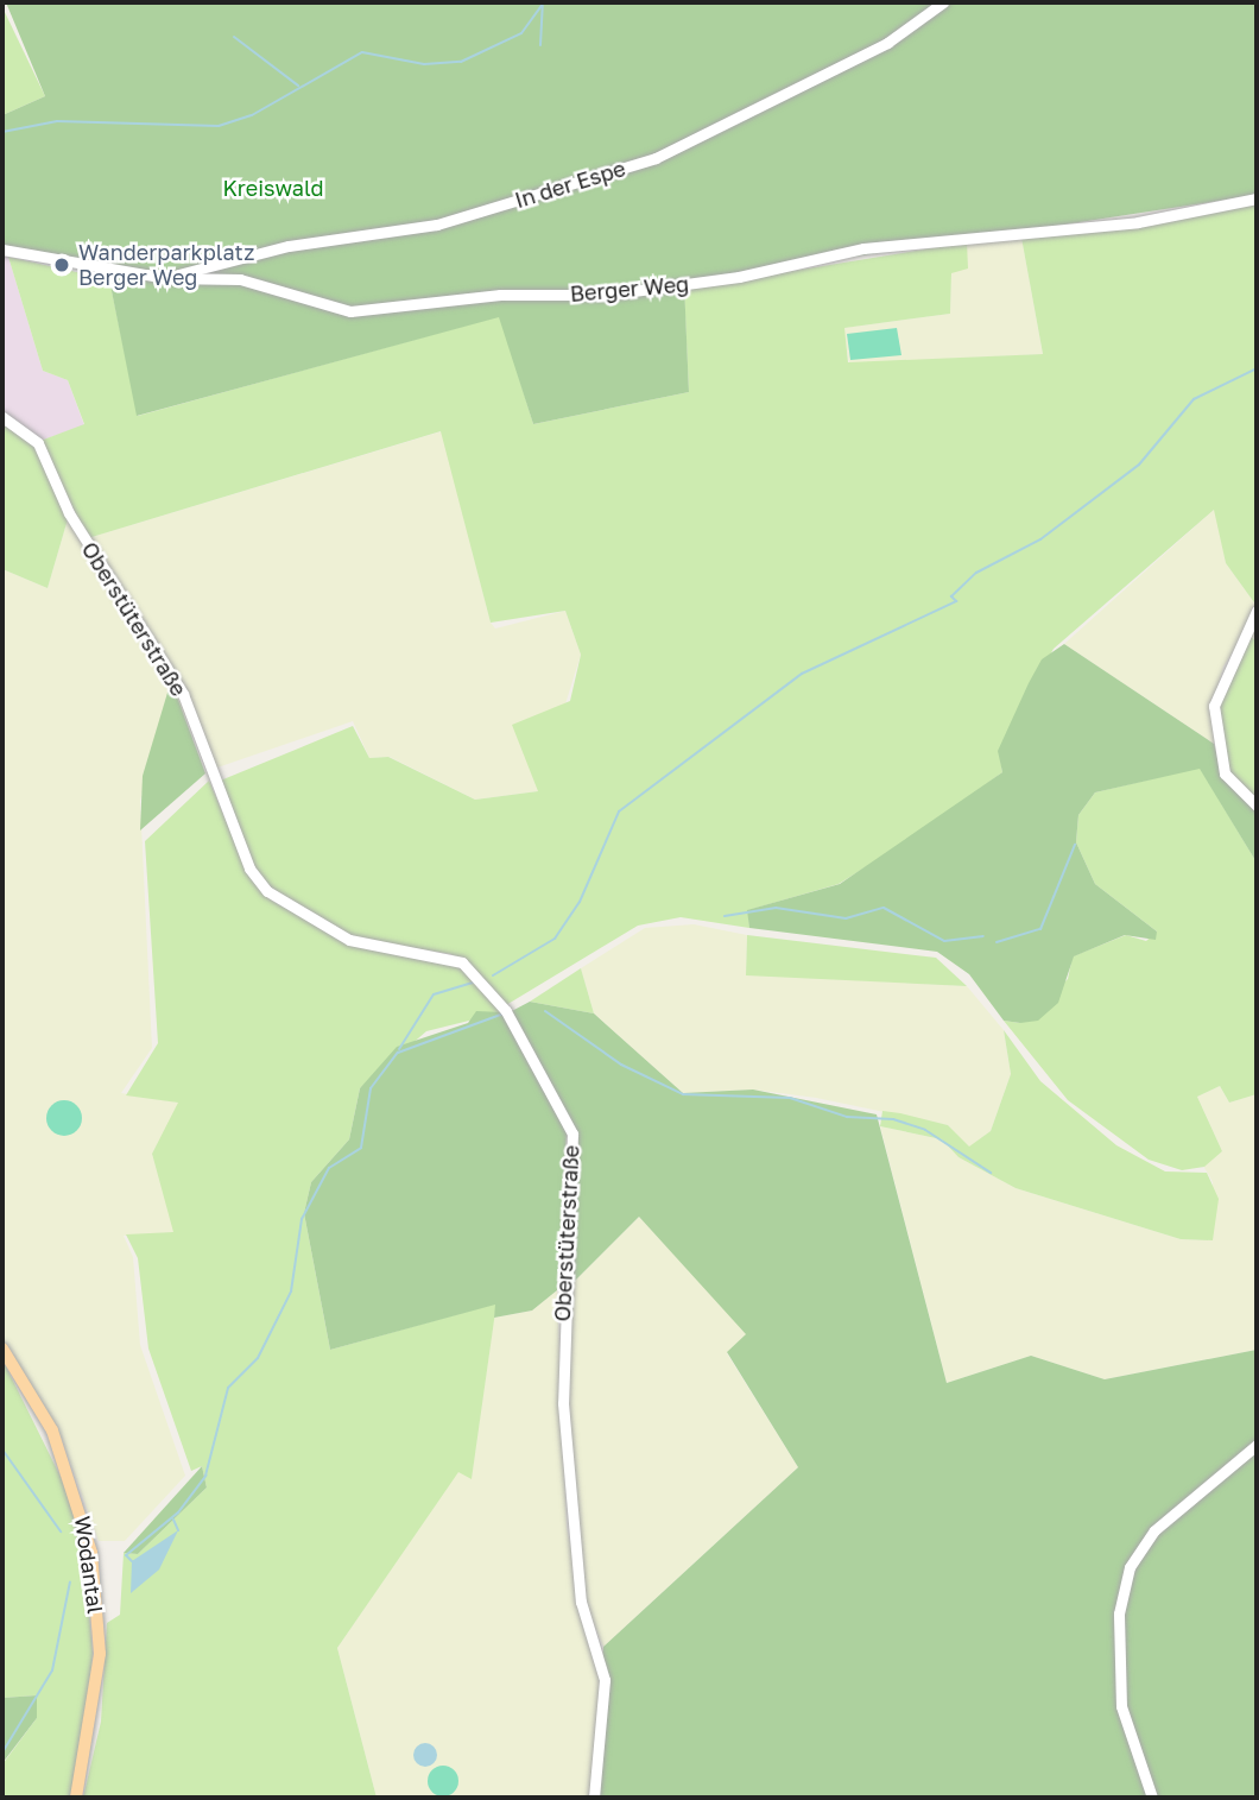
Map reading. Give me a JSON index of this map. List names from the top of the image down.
{
  "streets": {
    "main road": ["Wodantal"],
    "street": ["In der Espe", "Berger Weg", "Oberstüterstraße"]
  },
  "crossings": [
    ["In der Espe", "Berger Weg"]
  ],
  "parks": ["Kreiswald"],
  "places": ["Wanderparkplatz Berger Weg"]
}
